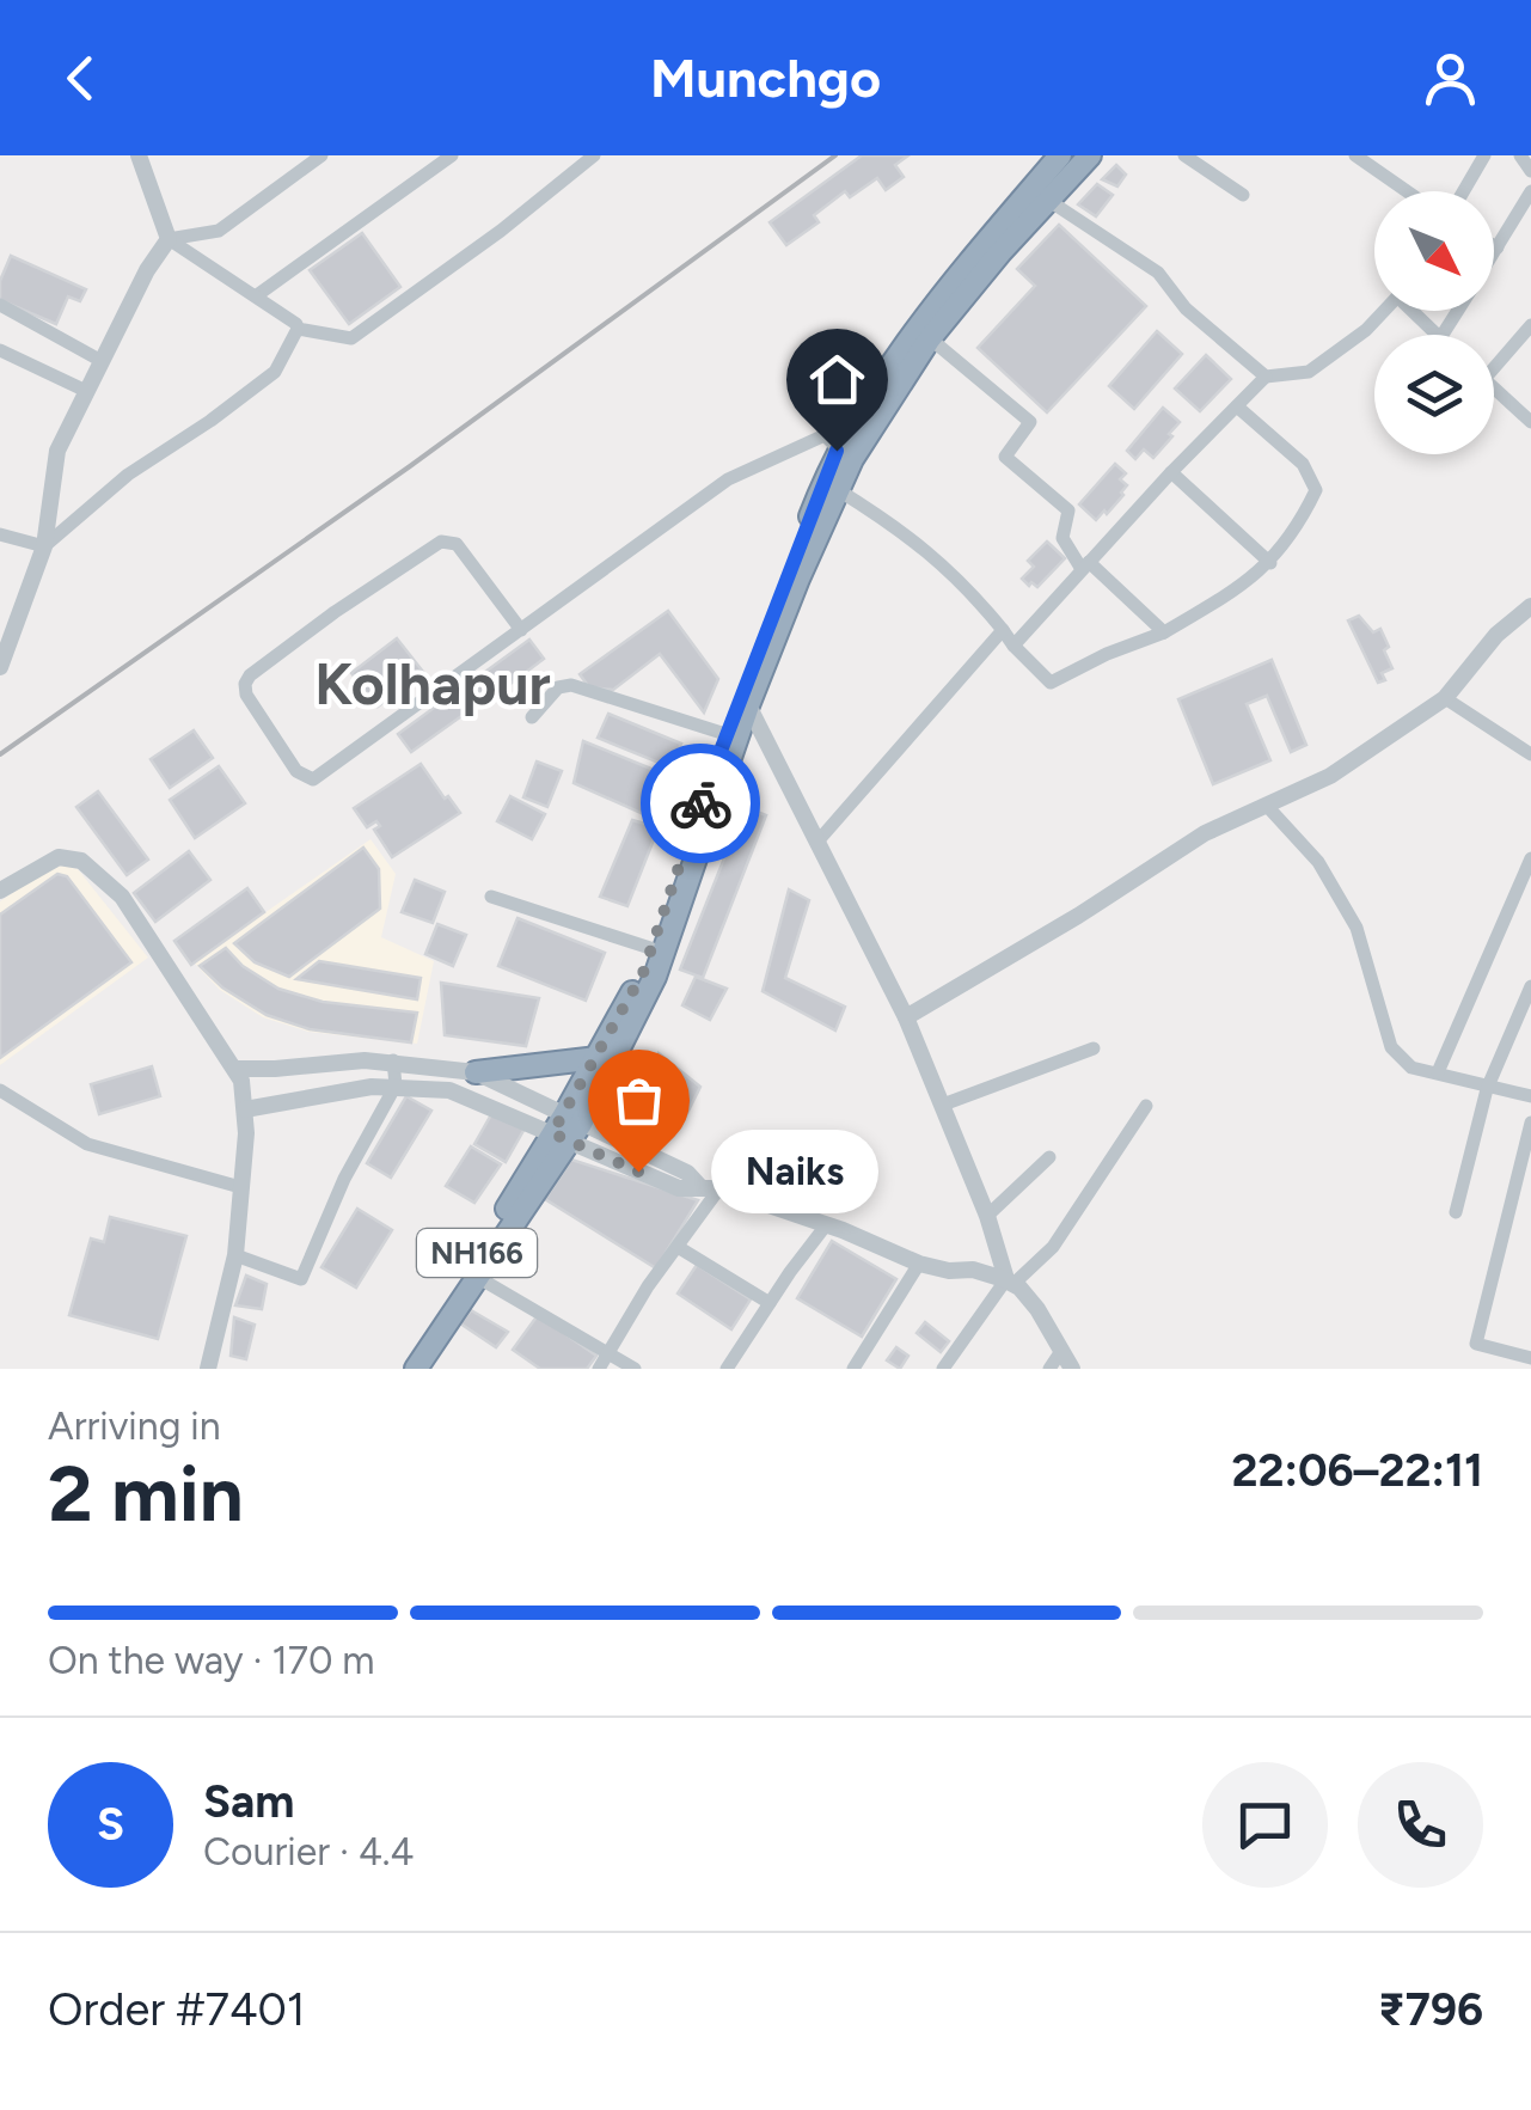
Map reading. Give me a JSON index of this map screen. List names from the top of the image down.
{
  "streets": {
    "highway": ["NH166"]
  },
  "districts": ["Kolhapur"],
  "places": ["Naiks"],
  "north": "bottom right",
  "page": {
    "header": "Munchgo",
    "bubble": "Naiks",
    "heading": ["2 min", "Arriving in", "22:06–22:11"],
    "panel": [
      "Sam",
      "Courier · 4.4",
      "Order #7401",
      "₹796"
    ],
    "bar": "On the way · 170 m",
    "round": "S"
  }
}
